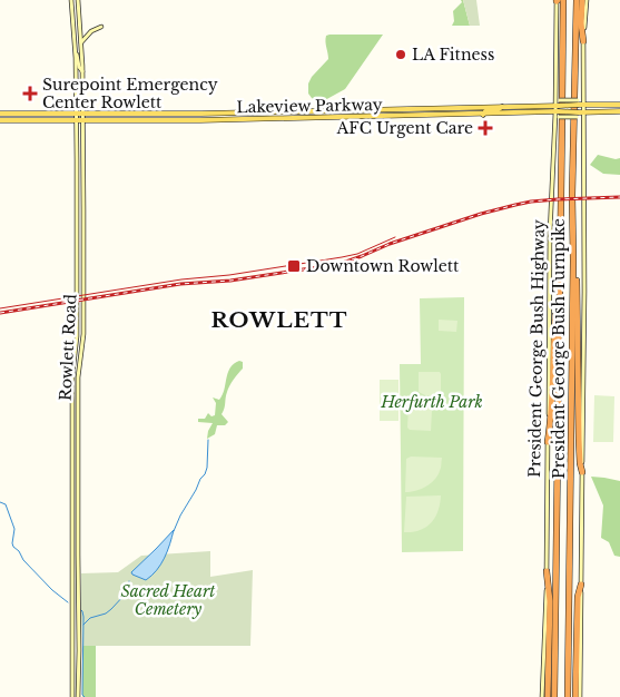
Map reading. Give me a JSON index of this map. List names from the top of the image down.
{
  "streets": {
    "highway": ["President George Bush Turnpike"],
    "main road": ["Lakeview Parkway", "Rowlett Road", "President George Bush Highway"]
  },
  "crossings": [
    ["Lakeview Parkway", "Rowlett Road"],
    ["Lakeview Parkway", "President George Bush Highway"],
    ["President George Bush Highway", "President George Bush Turnpike"]
  ],
  "districts": ["ROWLETT"],
  "parks": ["Herfurth Park", "Sacred Heart Cemetery"],
  "places": {
    "other": ["LA Fitness"],
    "health": ["Surepoint Emergency Center Rowlett", "AFC Urgent Care"],
    "transit": ["Downtown Rowlett"]
  }
}
